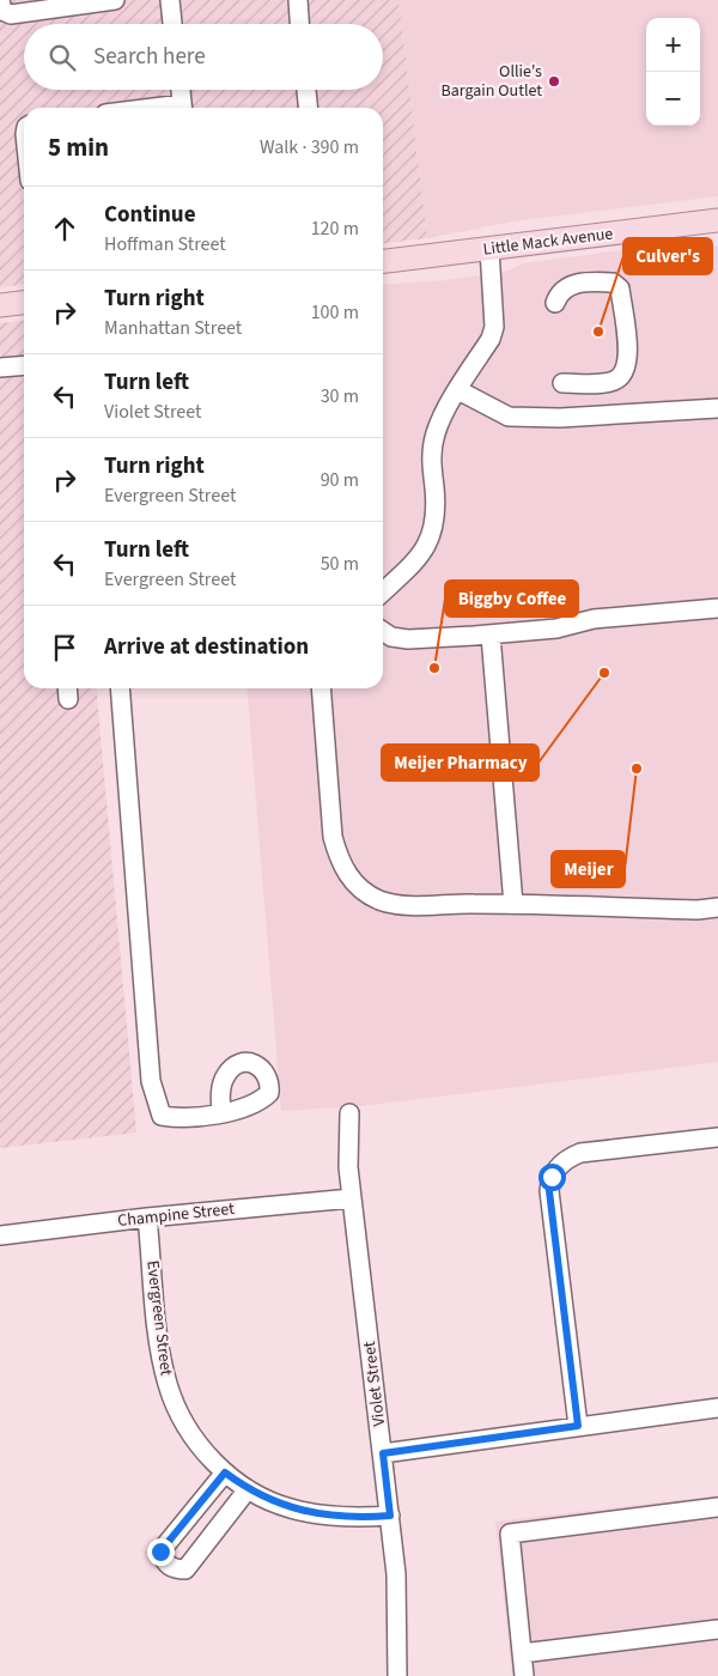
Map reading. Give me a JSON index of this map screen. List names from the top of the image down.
{
  "streets": {
    "main road": ["Little Mack Avenue"],
    "street": ["Champine Street", "Evergreen Street", "Violet Street"]
  },
  "crossings": [
    ["Champine Street", "Evergreen Street"],
    ["Champine Street", "Violet Street"],
    ["Evergreen Street", "Violet Street"]
  ],
  "places": [
    "Ollie's Bargain Outlet",
    "Culver's",
    "Biggby Coffee",
    "Meijer Pharmacy",
    "Meijer"
  ],
  "page": {
    "map_buttons": ["+", "−"],
    "search": "Search here",
    "heading": ["5 min", "Walk · 390 m"],
    "list": [
      ["Continue", "Hoffman Street", "120 m"],
      ["Turn right", "Manhattan Street", "100 m"],
      ["Turn left", "Violet Street", "30 m"],
      ["Turn right", "Evergreen Street", "90 m"],
      ["Turn left", "Evergreen Street", "50 m"],
      "Arrive at destination"
    ]
  }
}
